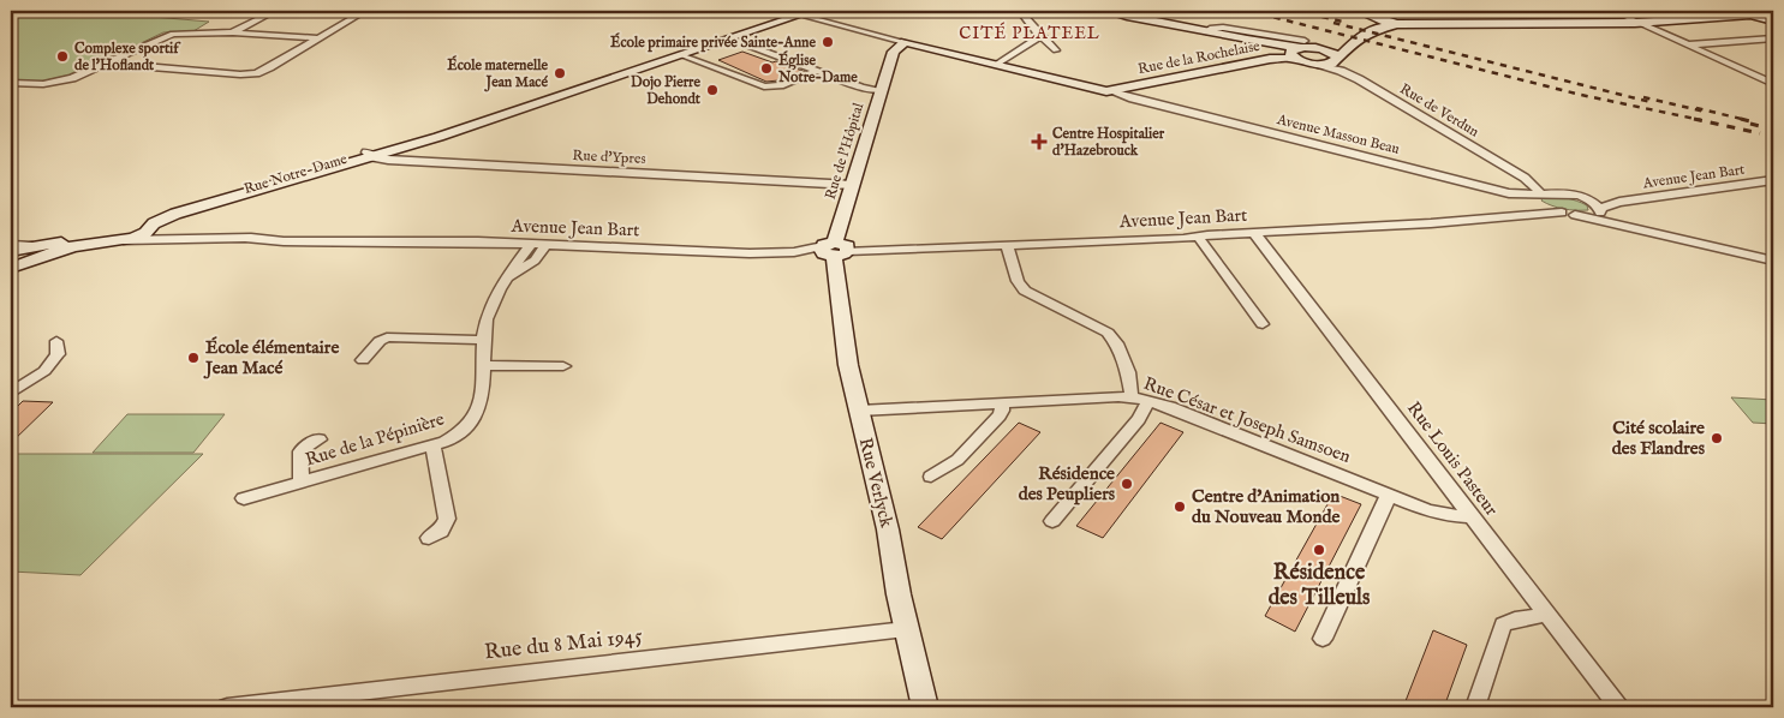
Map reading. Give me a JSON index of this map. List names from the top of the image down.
{
  "streets": {
    "main road": [
      "Rue de la Rochelaise",
      "Avenue Masson Beau",
      "Rue de l'Hôpital",
      "Rue Notre-Dame",
      "Rue Verlyck"
    ],
    "street": [
      "Rue de Verdun",
      "Rue d'Ypres",
      "Avenue Jean Bart",
      "Rue César et Joseph Samsoen",
      "Rue de la Pépinière",
      "Rue Louis Pasteur",
      "Rue du 8 Mai 1945"
    ]
  },
  "crossings": [
    ["Rue de la Rochelaise", "Avenue Masson Beau"],
    ["Rue de Verdun", "Avenue Masson Beau"],
    ["Avenue Masson Beau", "Rue de l'Hôpital"],
    ["Avenue Masson Beau", "Rue Notre-Dame"],
    ["Rue de l'Hôpital", "Rue d'Ypres"],
    ["Rue de l'Hôpital", "Avenue Jean Bart"],
    ["Rue de l'Hôpital", "Rue Verlyck"],
    ["Rue d'Ypres", "Rue Notre-Dame"],
    ["Rue Notre-Dame", "Avenue Jean Bart"],
    ["Avenue Jean Bart", "Rue de la Pépinière"],
    ["Avenue Jean Bart", "Rue Louis Pasteur"],
    ["Avenue Jean Bart", "Rue Verlyck"],
    ["Rue César et Joseph Samsoen", "Rue Louis Pasteur"],
    ["Rue César et Joseph Samsoen", "Rue Verlyck"],
    ["Rue Verlyck", "Rue du 8 Mai 1945"]
  ],
  "districts": ["CITÉ PLATEEL"],
  "places": {
    "other": [
      "École primaire privée Sainte-Anne",
      "Complexe sportif de l'Hoflandt",
      "Église Notre-Dame",
      "École maternelle Jean Macé",
      "Dojo Pierre Dehondt",
      "École élémentaire Jean Macé",
      "Cité scolaire des Flandres",
      "Résidence des Peupliers",
      "Centre d'Animation du Nouveau Monde",
      "Résidence des Tilleuls"
    ],
    "health": ["Centre Hospitalier d'Hazebrouck"]
  }
}
